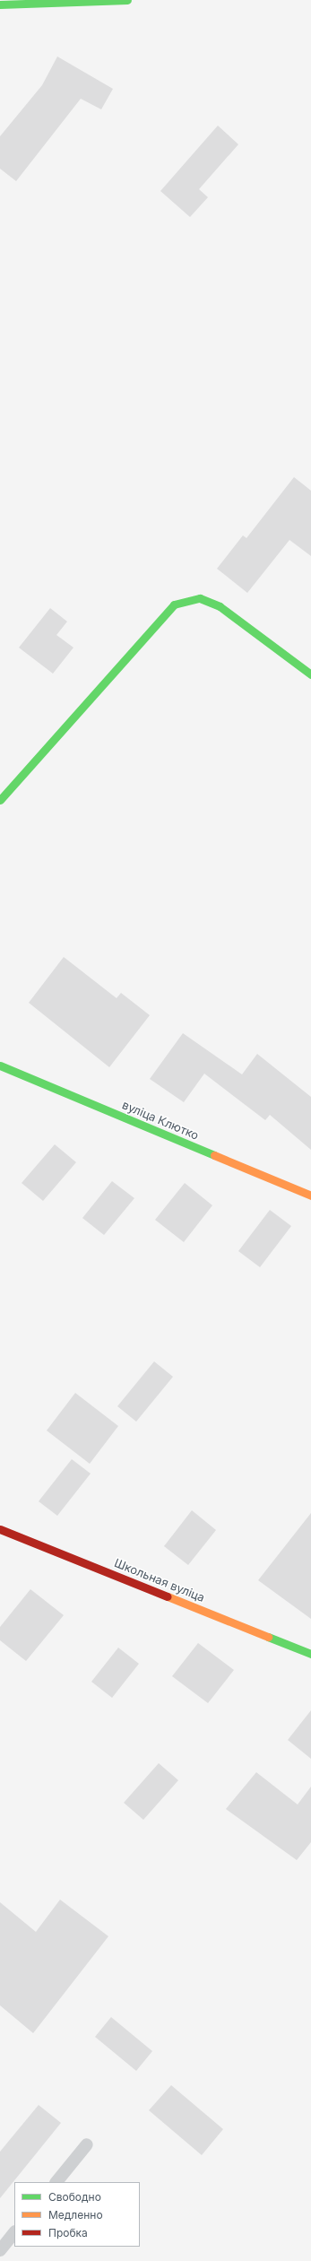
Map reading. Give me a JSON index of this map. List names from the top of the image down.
{
  "streets": {
    "street": ["вуліца Клютко", "Школьная вуліца"]
  },
  "legend": ["Свободно", "Медленно", "Пробка"]
}
